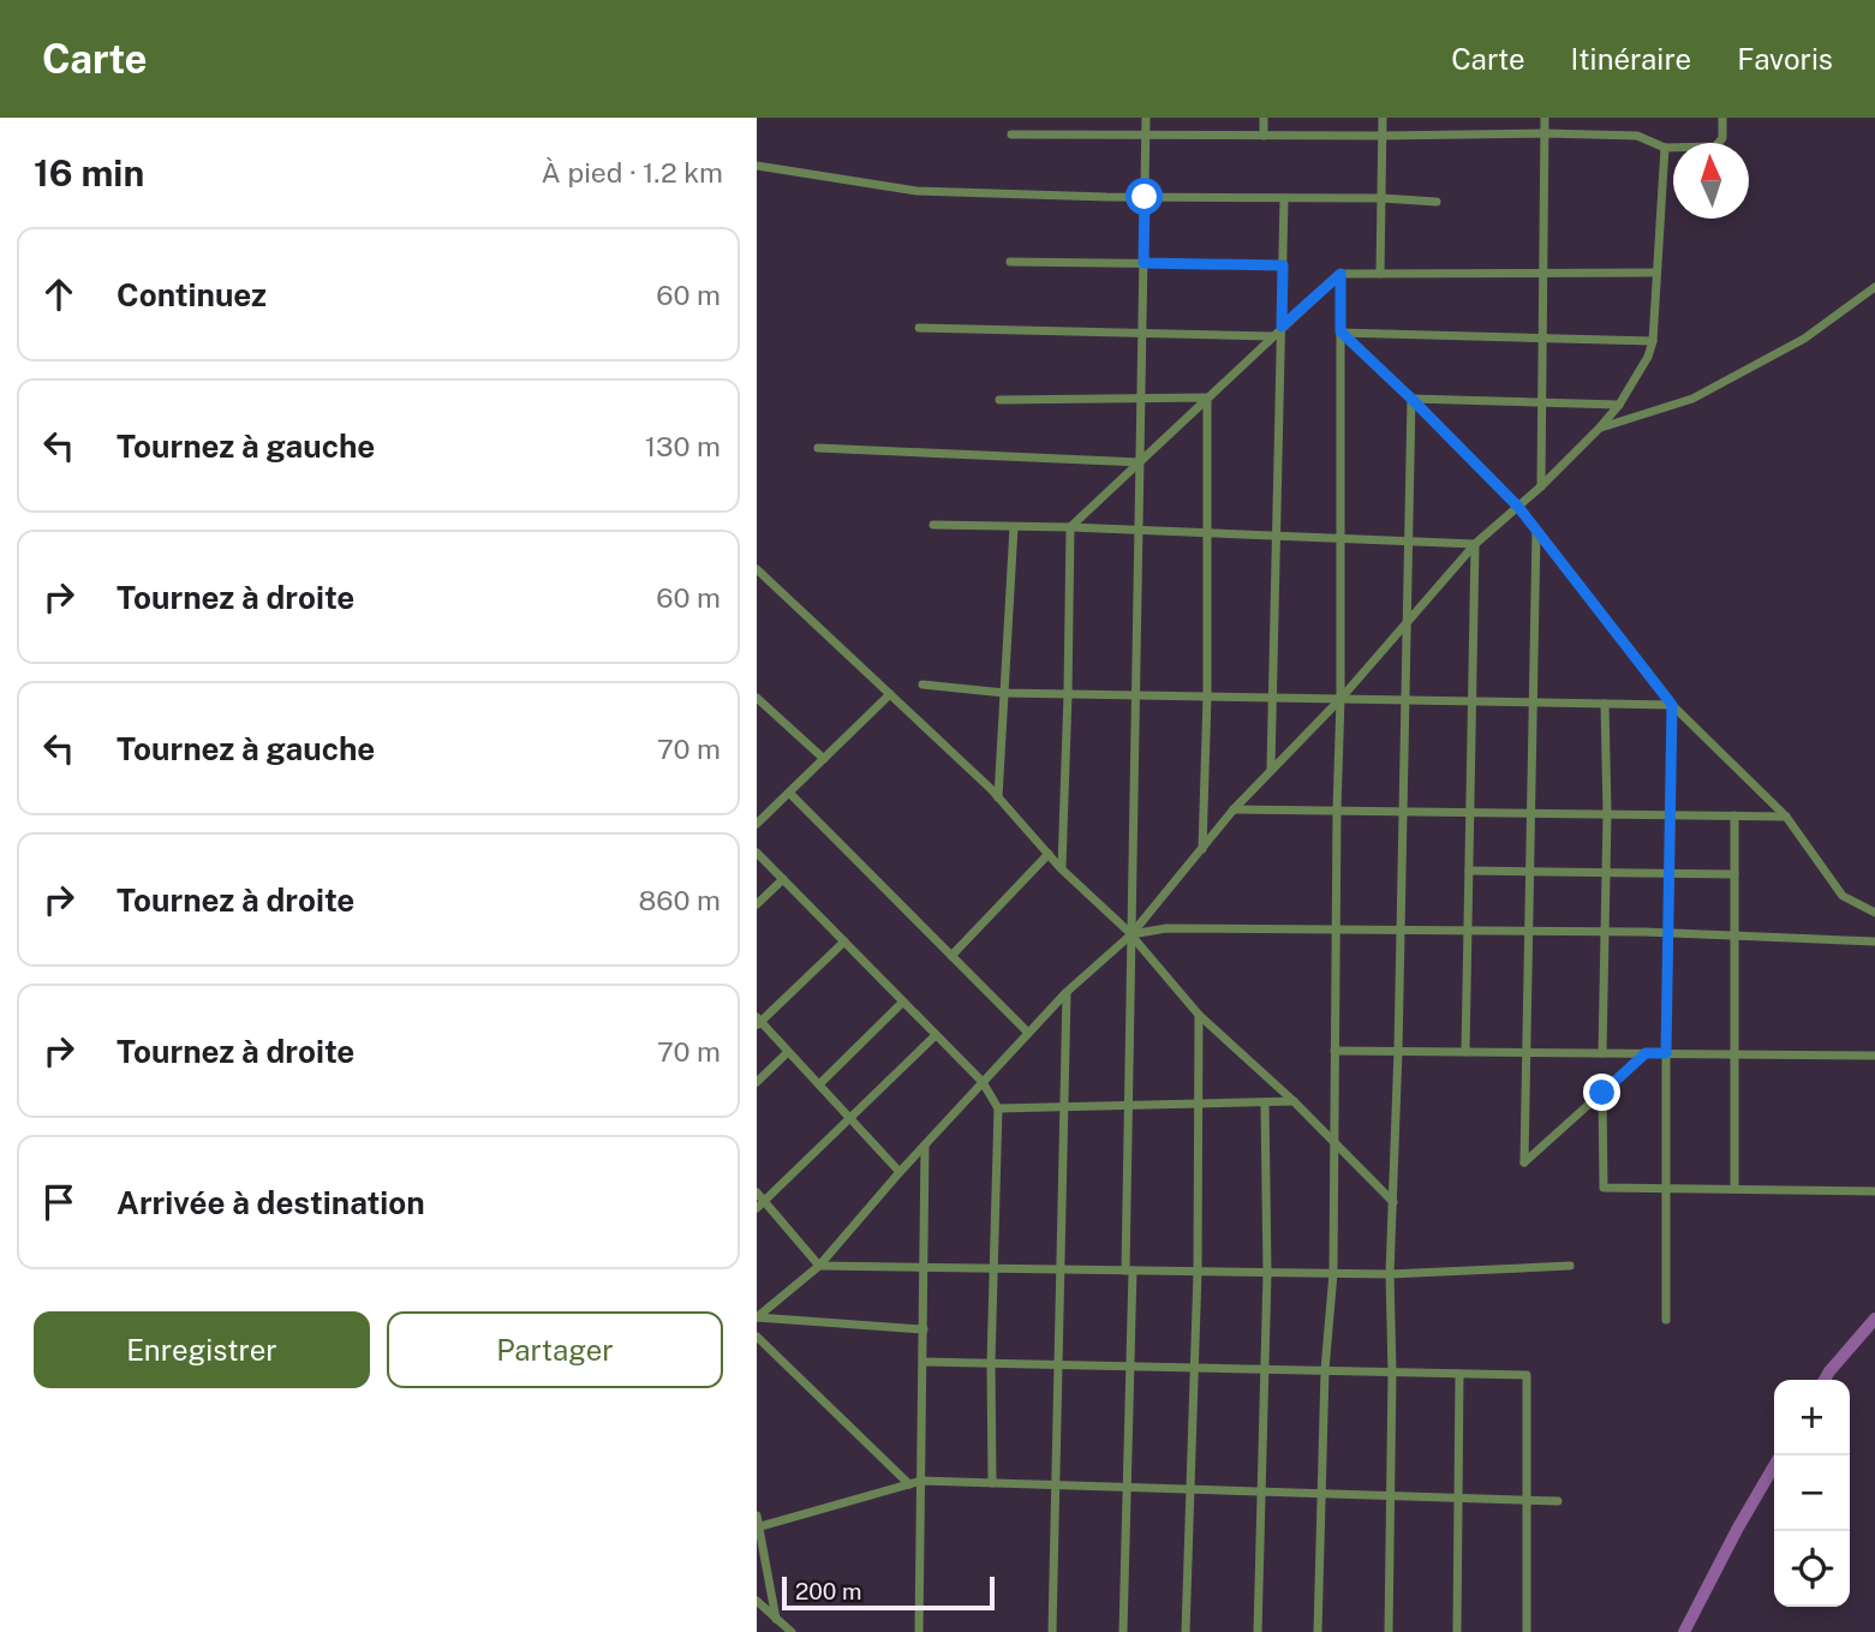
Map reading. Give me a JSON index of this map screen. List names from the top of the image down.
{
  "scale_bar": "200 m",
  "north": "top",
  "page": {
    "header": "Carte",
    "nav": ["Carte", "Itinéraire", "Favoris"],
    "heading": ["16 min", "À pied · 1.2 km"],
    "list": [
      ["Continuez", "60 m"],
      ["Tournez à gauche", "130 m"],
      ["Tournez à droite", "60 m"],
      ["Tournez à gauche", "70 m"],
      ["Tournez à droite", "860 m"],
      ["Tournez à droite", "70 m"],
      "Arrivée à destination"
    ],
    "buttons": ["Enregistrer", "Partager"],
    "map_buttons": ["+", "−"],
    "scale": "200 m"
  }
}
